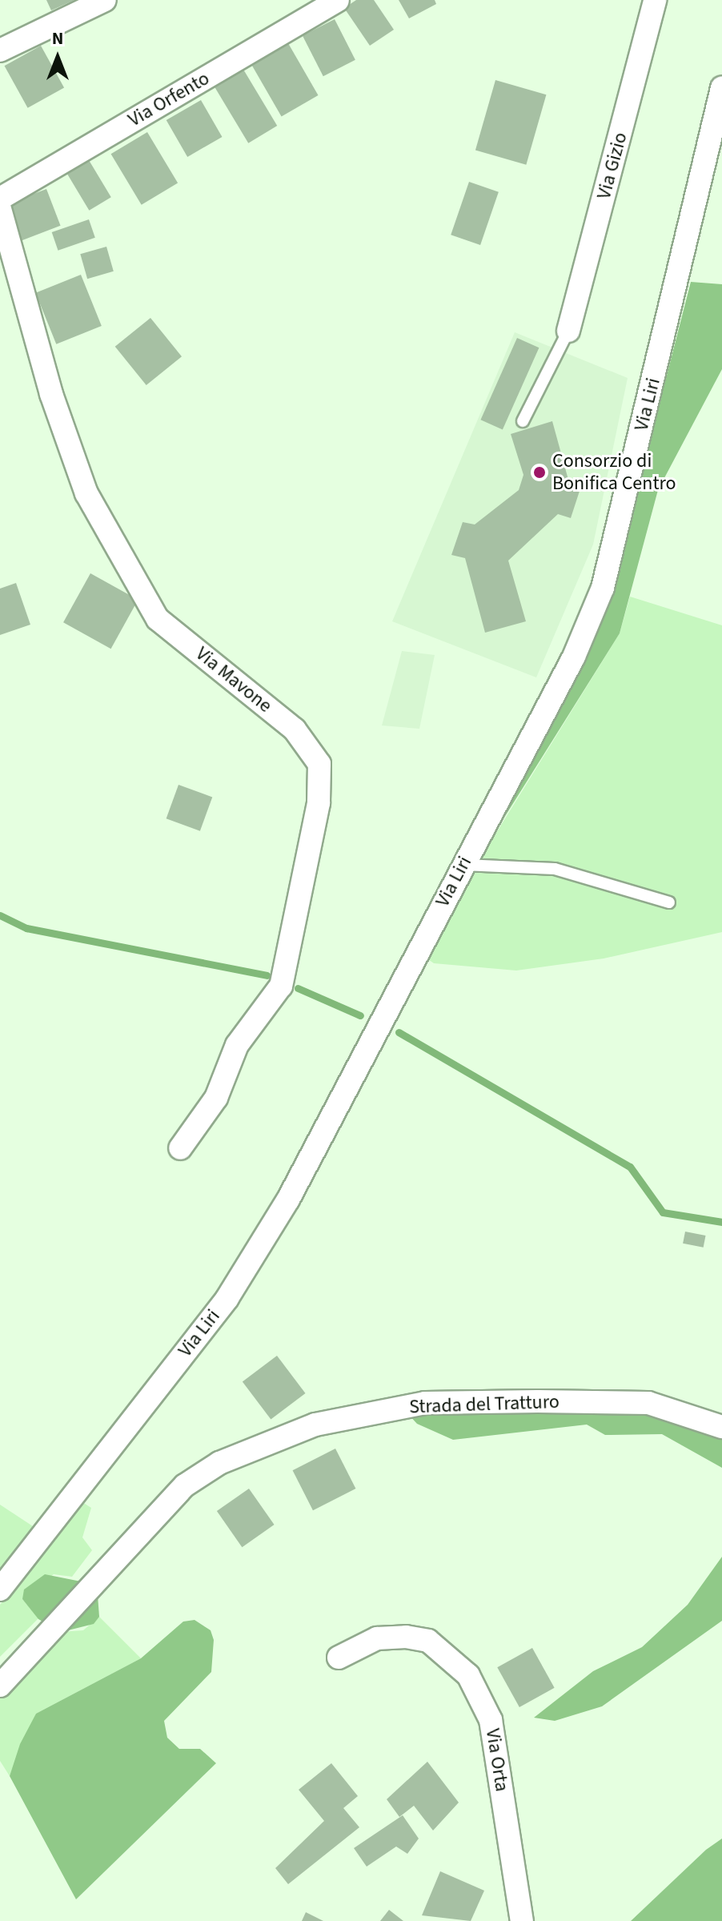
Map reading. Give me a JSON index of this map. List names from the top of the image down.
{
  "streets": {
    "street": [
      "Via Orfento",
      "Via Gizio",
      "Via Liri",
      "Via Mavone",
      "Strada del Tratturo",
      "Via Orta"
    ]
  },
  "places": ["Consorzio di Bonifica Centro"],
  "north": "top"
}
